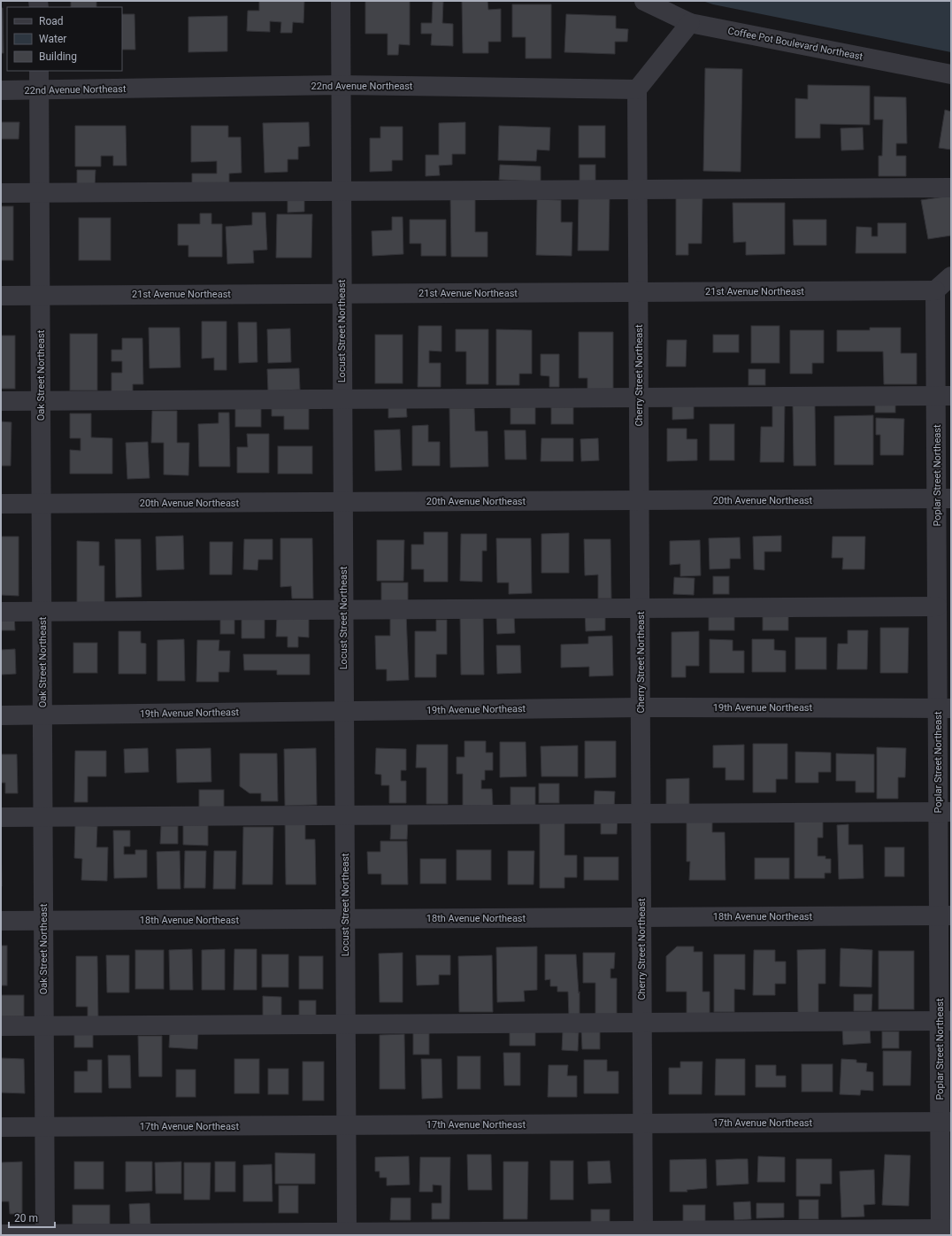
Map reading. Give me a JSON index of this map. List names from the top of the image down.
{
  "streets": {
    "street": [
      "Coffee Pot Boulevard Northeast",
      "22nd Avenue Northeast",
      "21st Avenue Northeast",
      "Locust Street Northeast",
      "Oak Street Northeast",
      "Cherry Street Northeast",
      "Poplar Street Northeast",
      "20th Avenue Northeast",
      "19th Avenue Northeast",
      "18th Avenue Northeast",
      "17th Avenue Northeast"
    ]
  },
  "crossings": [
    ["22nd Avenue Northeast", "Locust Street Northeast"],
    ["22nd Avenue Northeast", "Oak Street Northeast"],
    ["22nd Avenue Northeast", "Cherry Street Northeast"],
    ["21st Avenue Northeast", "Locust Street Northeast"],
    ["21st Avenue Northeast", "Oak Street Northeast"],
    ["21st Avenue Northeast", "Cherry Street Northeast"],
    ["21st Avenue Northeast", "Poplar Street Northeast"],
    ["Locust Street Northeast", "20th Avenue Northeast"],
    ["Locust Street Northeast", "19th Avenue Northeast"],
    ["Locust Street Northeast", "18th Avenue Northeast"],
    ["Locust Street Northeast", "17th Avenue Northeast"],
    ["Oak Street Northeast", "20th Avenue Northeast"],
    ["Oak Street Northeast", "19th Avenue Northeast"],
    ["Oak Street Northeast", "18th Avenue Northeast"],
    ["Oak Street Northeast", "17th Avenue Northeast"],
    ["Cherry Street Northeast", "20th Avenue Northeast"],
    ["Cherry Street Northeast", "19th Avenue Northeast"],
    ["Cherry Street Northeast", "18th Avenue Northeast"],
    ["Cherry Street Northeast", "17th Avenue Northeast"],
    ["Poplar Street Northeast", "20th Avenue Northeast"],
    ["Poplar Street Northeast", "19th Avenue Northeast"],
    ["Poplar Street Northeast", "18th Avenue Northeast"],
    ["Poplar Street Northeast", "17th Avenue Northeast"]
  ],
  "legend": ["Road", "Water", "Building"],
  "scale_bar": "20 m"
}
